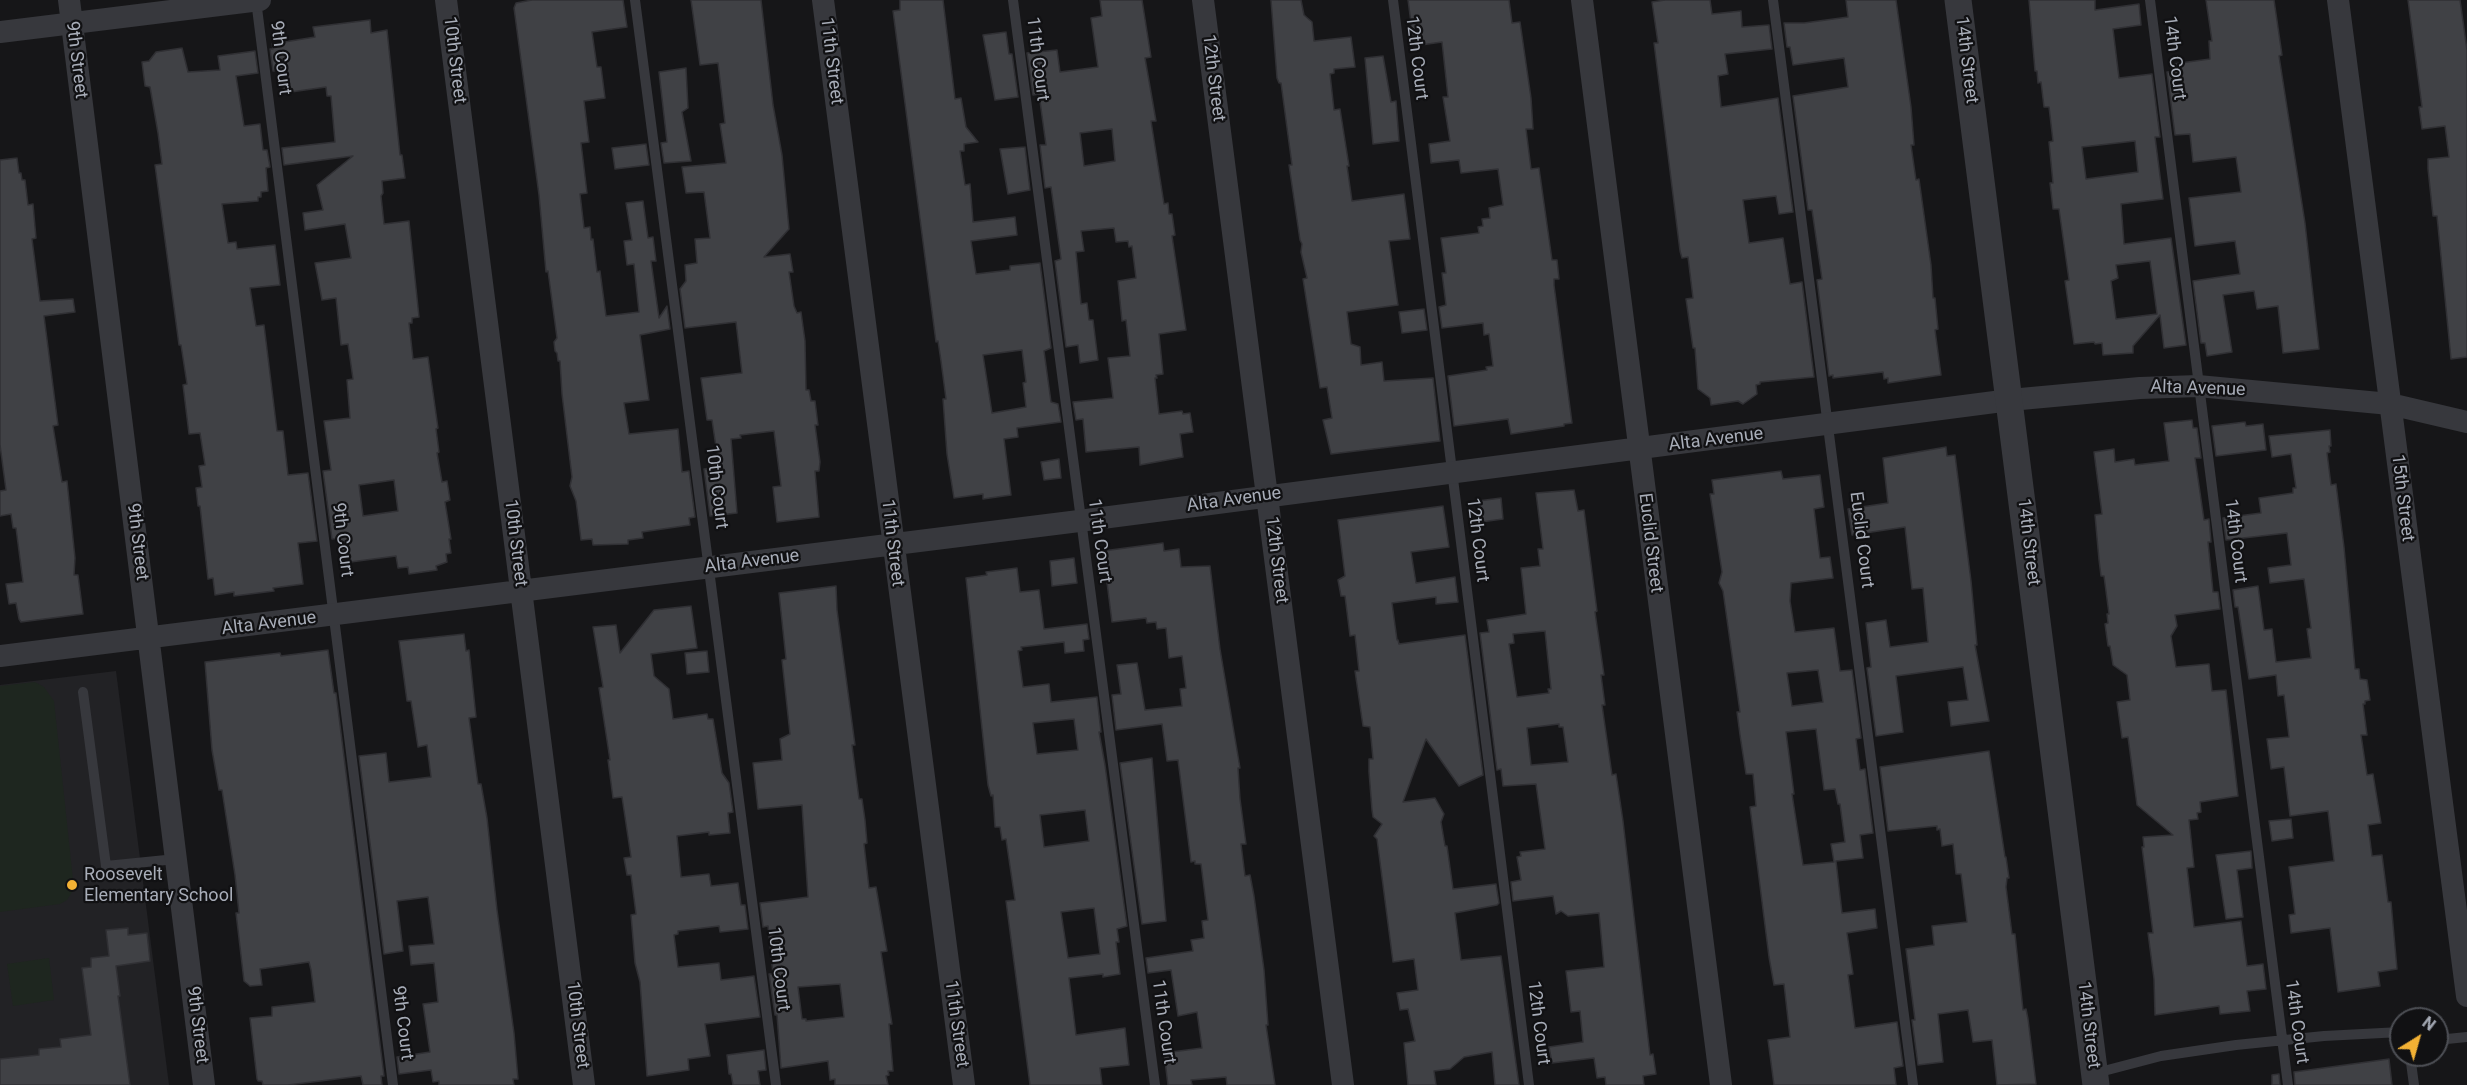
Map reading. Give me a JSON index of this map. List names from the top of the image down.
{
  "streets": {
    "street": [
      "9th Street",
      "10th Street",
      "14th Street",
      "11th Street",
      "12th Street",
      "Alta Avenue",
      "15th Street",
      "Euclid Street"
    ],
    "lane": [
      "9th Court",
      "12th Court",
      "14th Court",
      "11th Court",
      "10th Court",
      "Euclid Court"
    ]
  },
  "crossings": [
    ["9th Court", "Alta Avenue"],
    ["12th Court", "Alta Avenue"],
    ["14th Court", "Alta Avenue"],
    ["11th Court", "Alta Avenue"],
    ["9th Street", "Alta Avenue"],
    ["10th Street", "Alta Avenue"],
    ["14th Street", "Alta Avenue"],
    ["11th Street", "Alta Avenue"],
    ["12th Street", "Alta Avenue"],
    ["Alta Avenue", "10th Court"],
    ["Alta Avenue", "15th Street"],
    ["Alta Avenue", "Euclid Court"],
    ["Alta Avenue", "Euclid Street"]
  ],
  "places": ["Roosevelt Elementary School"],
  "north": "top right"
}
